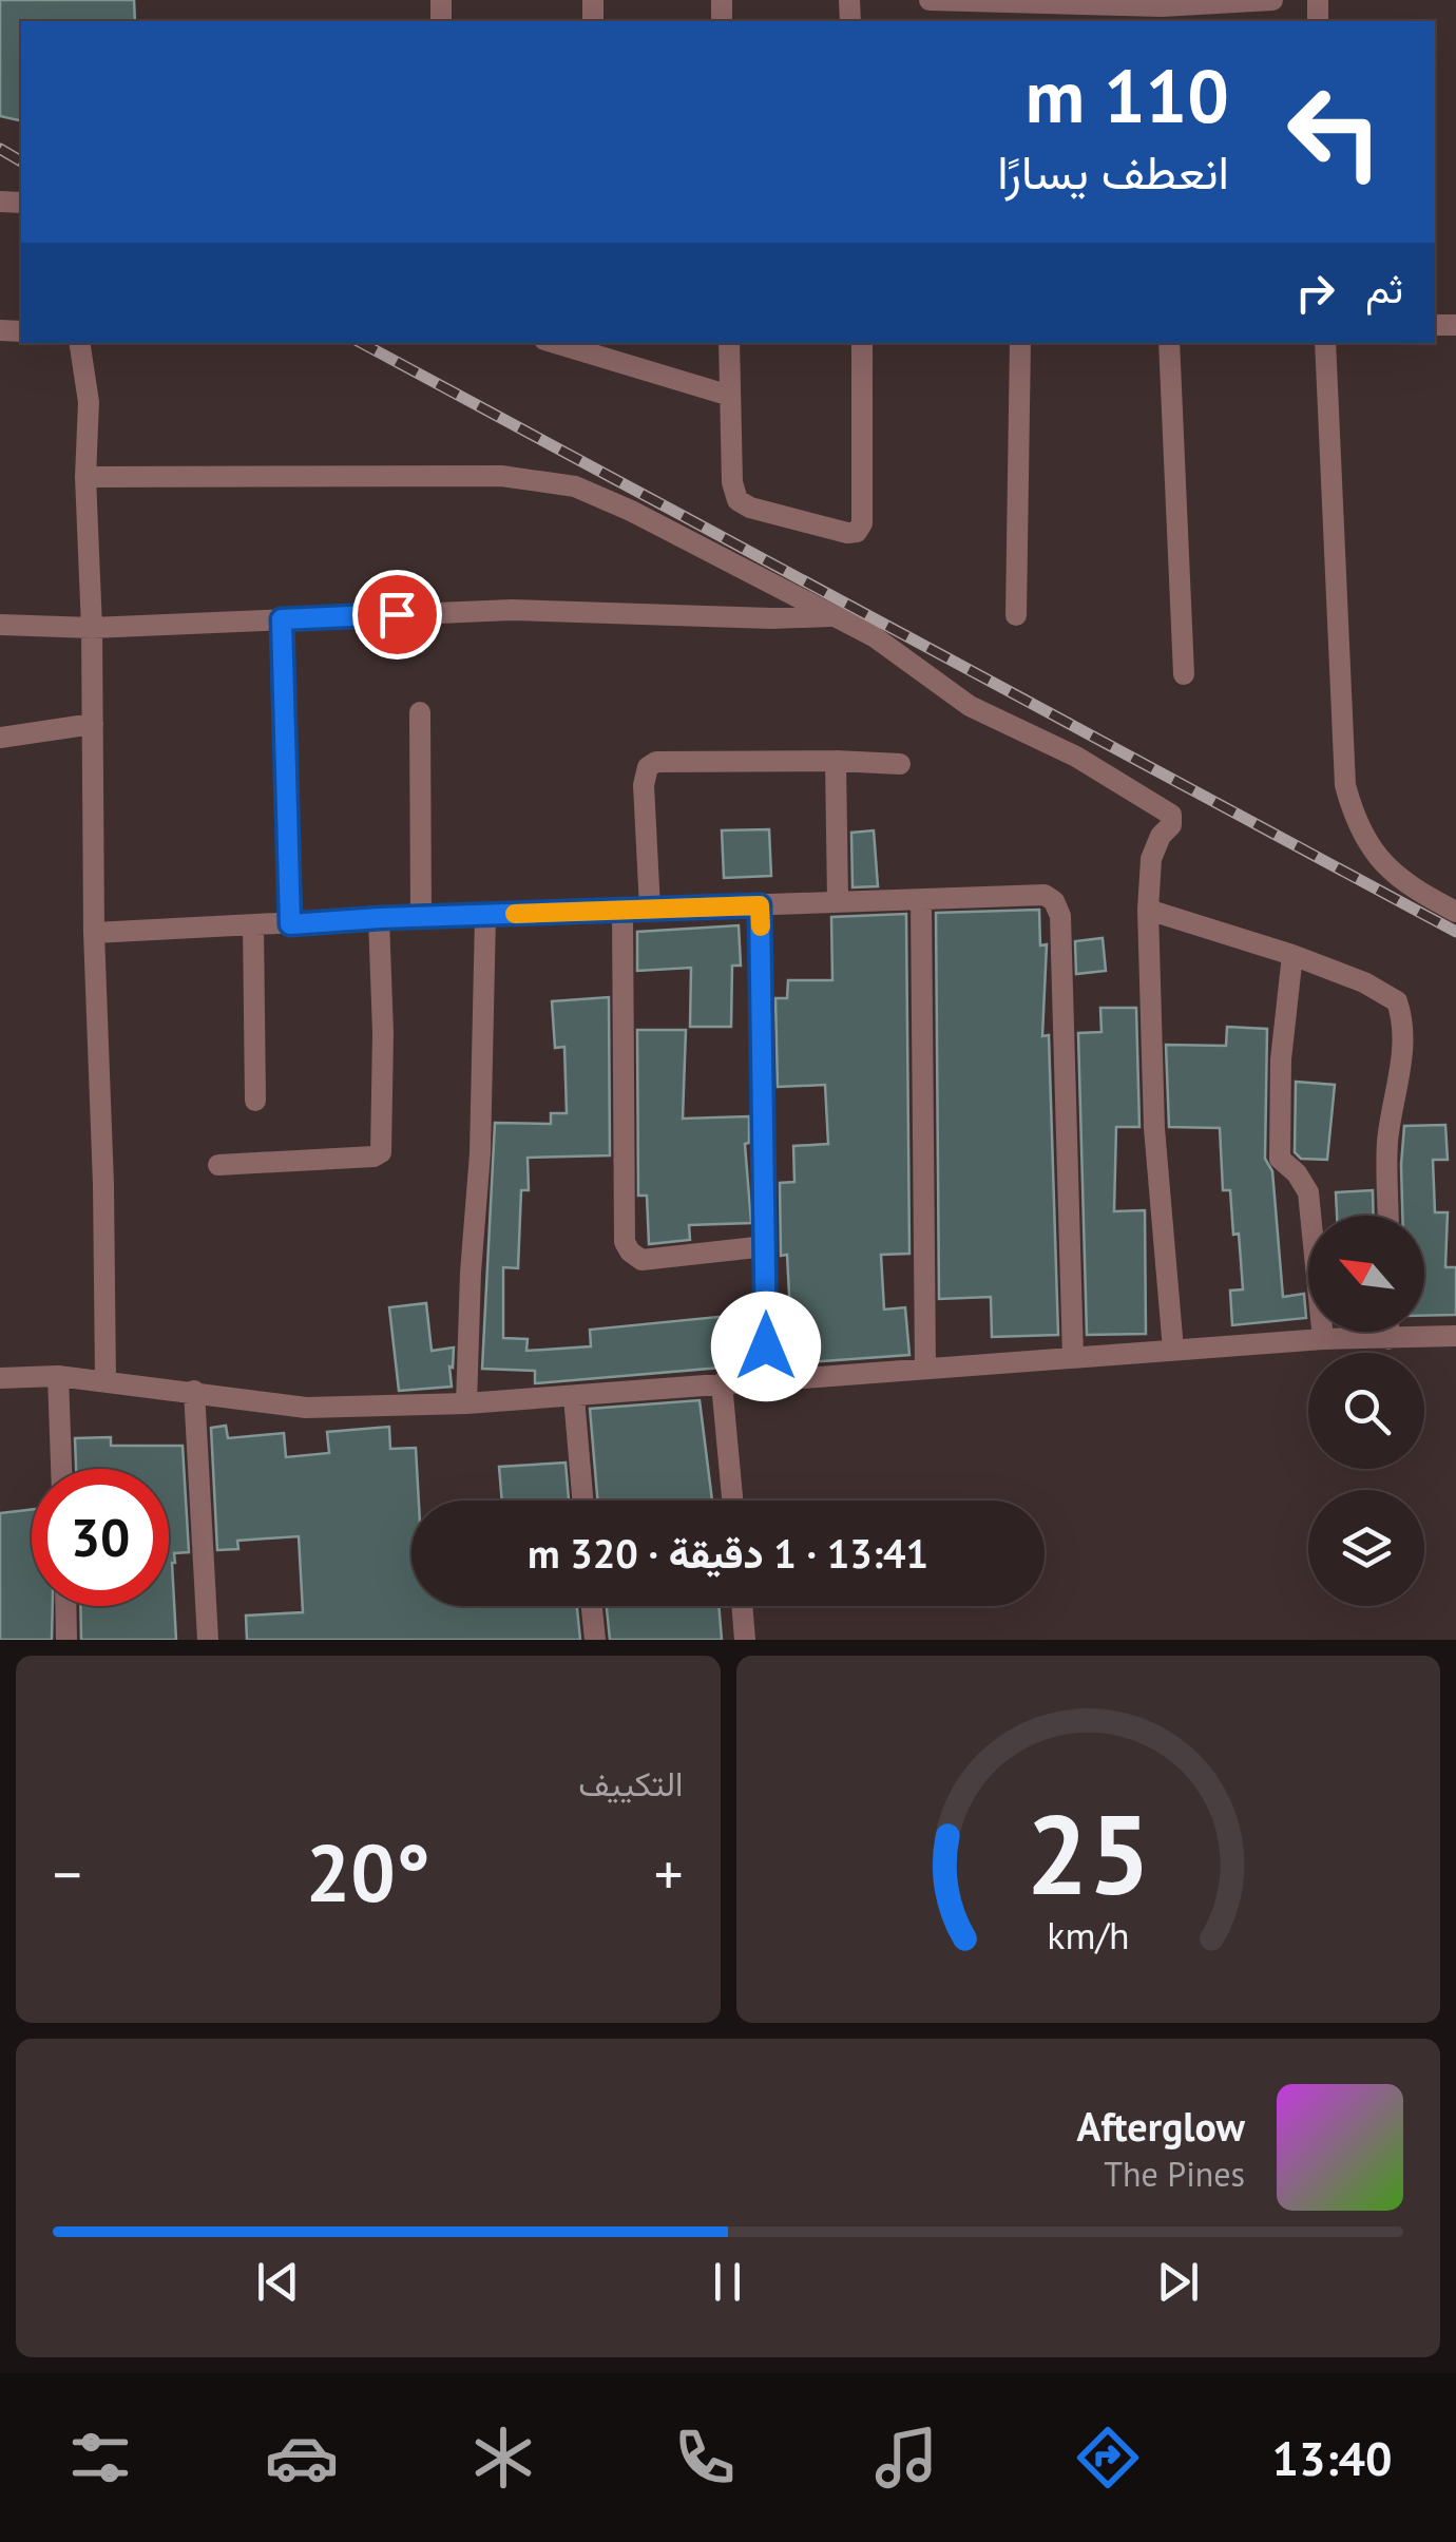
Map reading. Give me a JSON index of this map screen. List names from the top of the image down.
{
  "north": "top left",
  "page": {
    "turn": ["110 m", "انعطف يسارًا"],
    "then": "ثم",
    "limit": "30",
    "trip": "13:41 · 1 دقيقة · 320 m",
    "tile": "التكييف",
    "heat": ["−", "20°", "+"],
    "song": ["Afterglow", "The Pines"],
    "tabs": "13:40",
    "gauge": ["25", "km/h"]
  }
}
